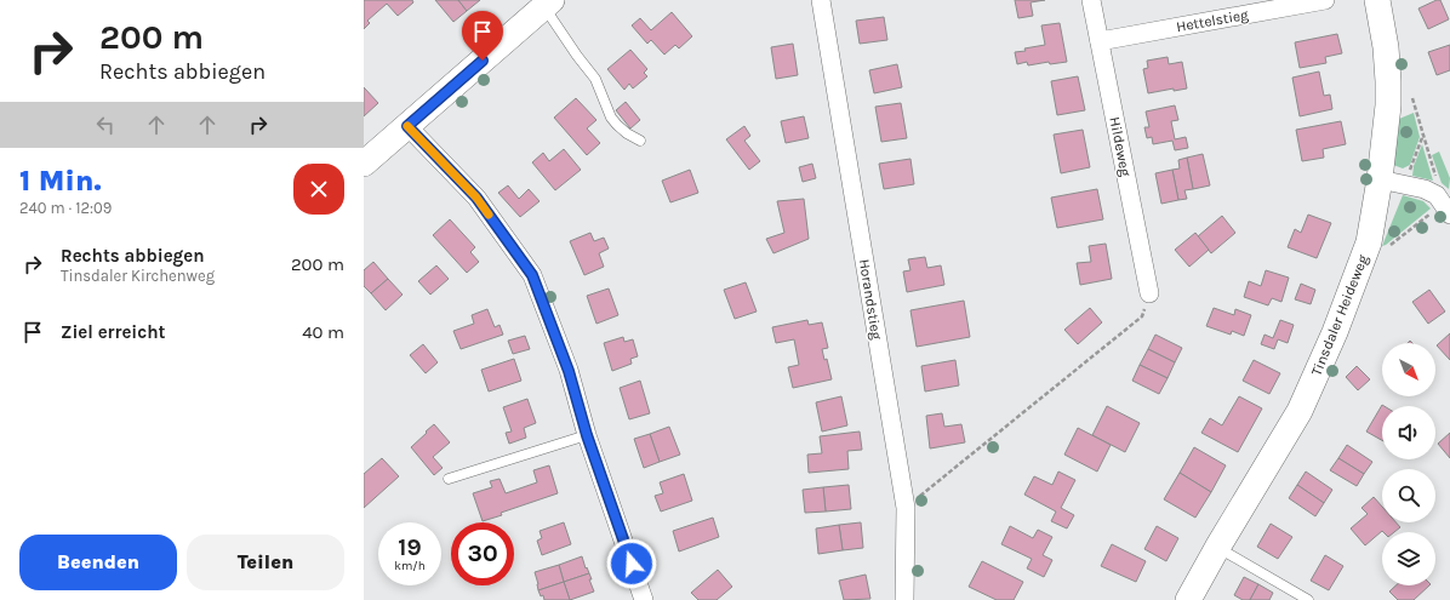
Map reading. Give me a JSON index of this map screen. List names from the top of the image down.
{
  "streets": {
    "street": [
      "Hettelstieg",
      "Hildeweg",
      "Horandstieg",
      "Tinsdaler Heideweg"
    ]
  },
  "crossings": [
    ["Hettelstieg", "Hildeweg"]
  ],
  "north": "bottom right",
  "page": {
    "turn": ["200 m", "Rechts abbiegen"],
    "heading": ["1 Min.", "240 m · 12:09"],
    "list": [
      {
        "name": "Rechts abbiegen",
        "note": "Tinsdaler Kirchenweg",
        "value": "200 m"
      },
      {
        "name": "Ziel erreicht",
        "value": "40 m"
      }
    ],
    "speed": "19 km/h",
    "limit": "30",
    "buttons": ["Beenden", "Teilen"]
  }
}
